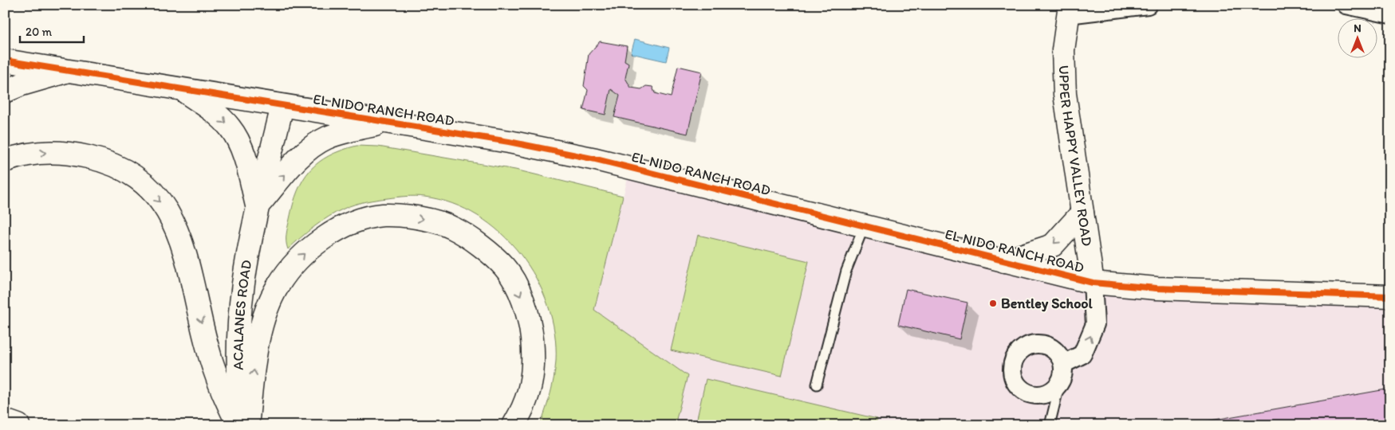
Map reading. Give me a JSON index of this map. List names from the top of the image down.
{
  "streets": {
    "main road": ["EL NIDO RANCH ROAD", "UPPER HAPPY VALLEY ROAD", "ACALANES ROAD"]
  },
  "crossings": [
    ["EL NIDO RANCH ROAD", "UPPER HAPPY VALLEY ROAD"],
    ["EL NIDO RANCH ROAD", "ACALANES ROAD"]
  ],
  "places": ["Bentley School"],
  "scale_bar": "20 m",
  "north": "top"
}
